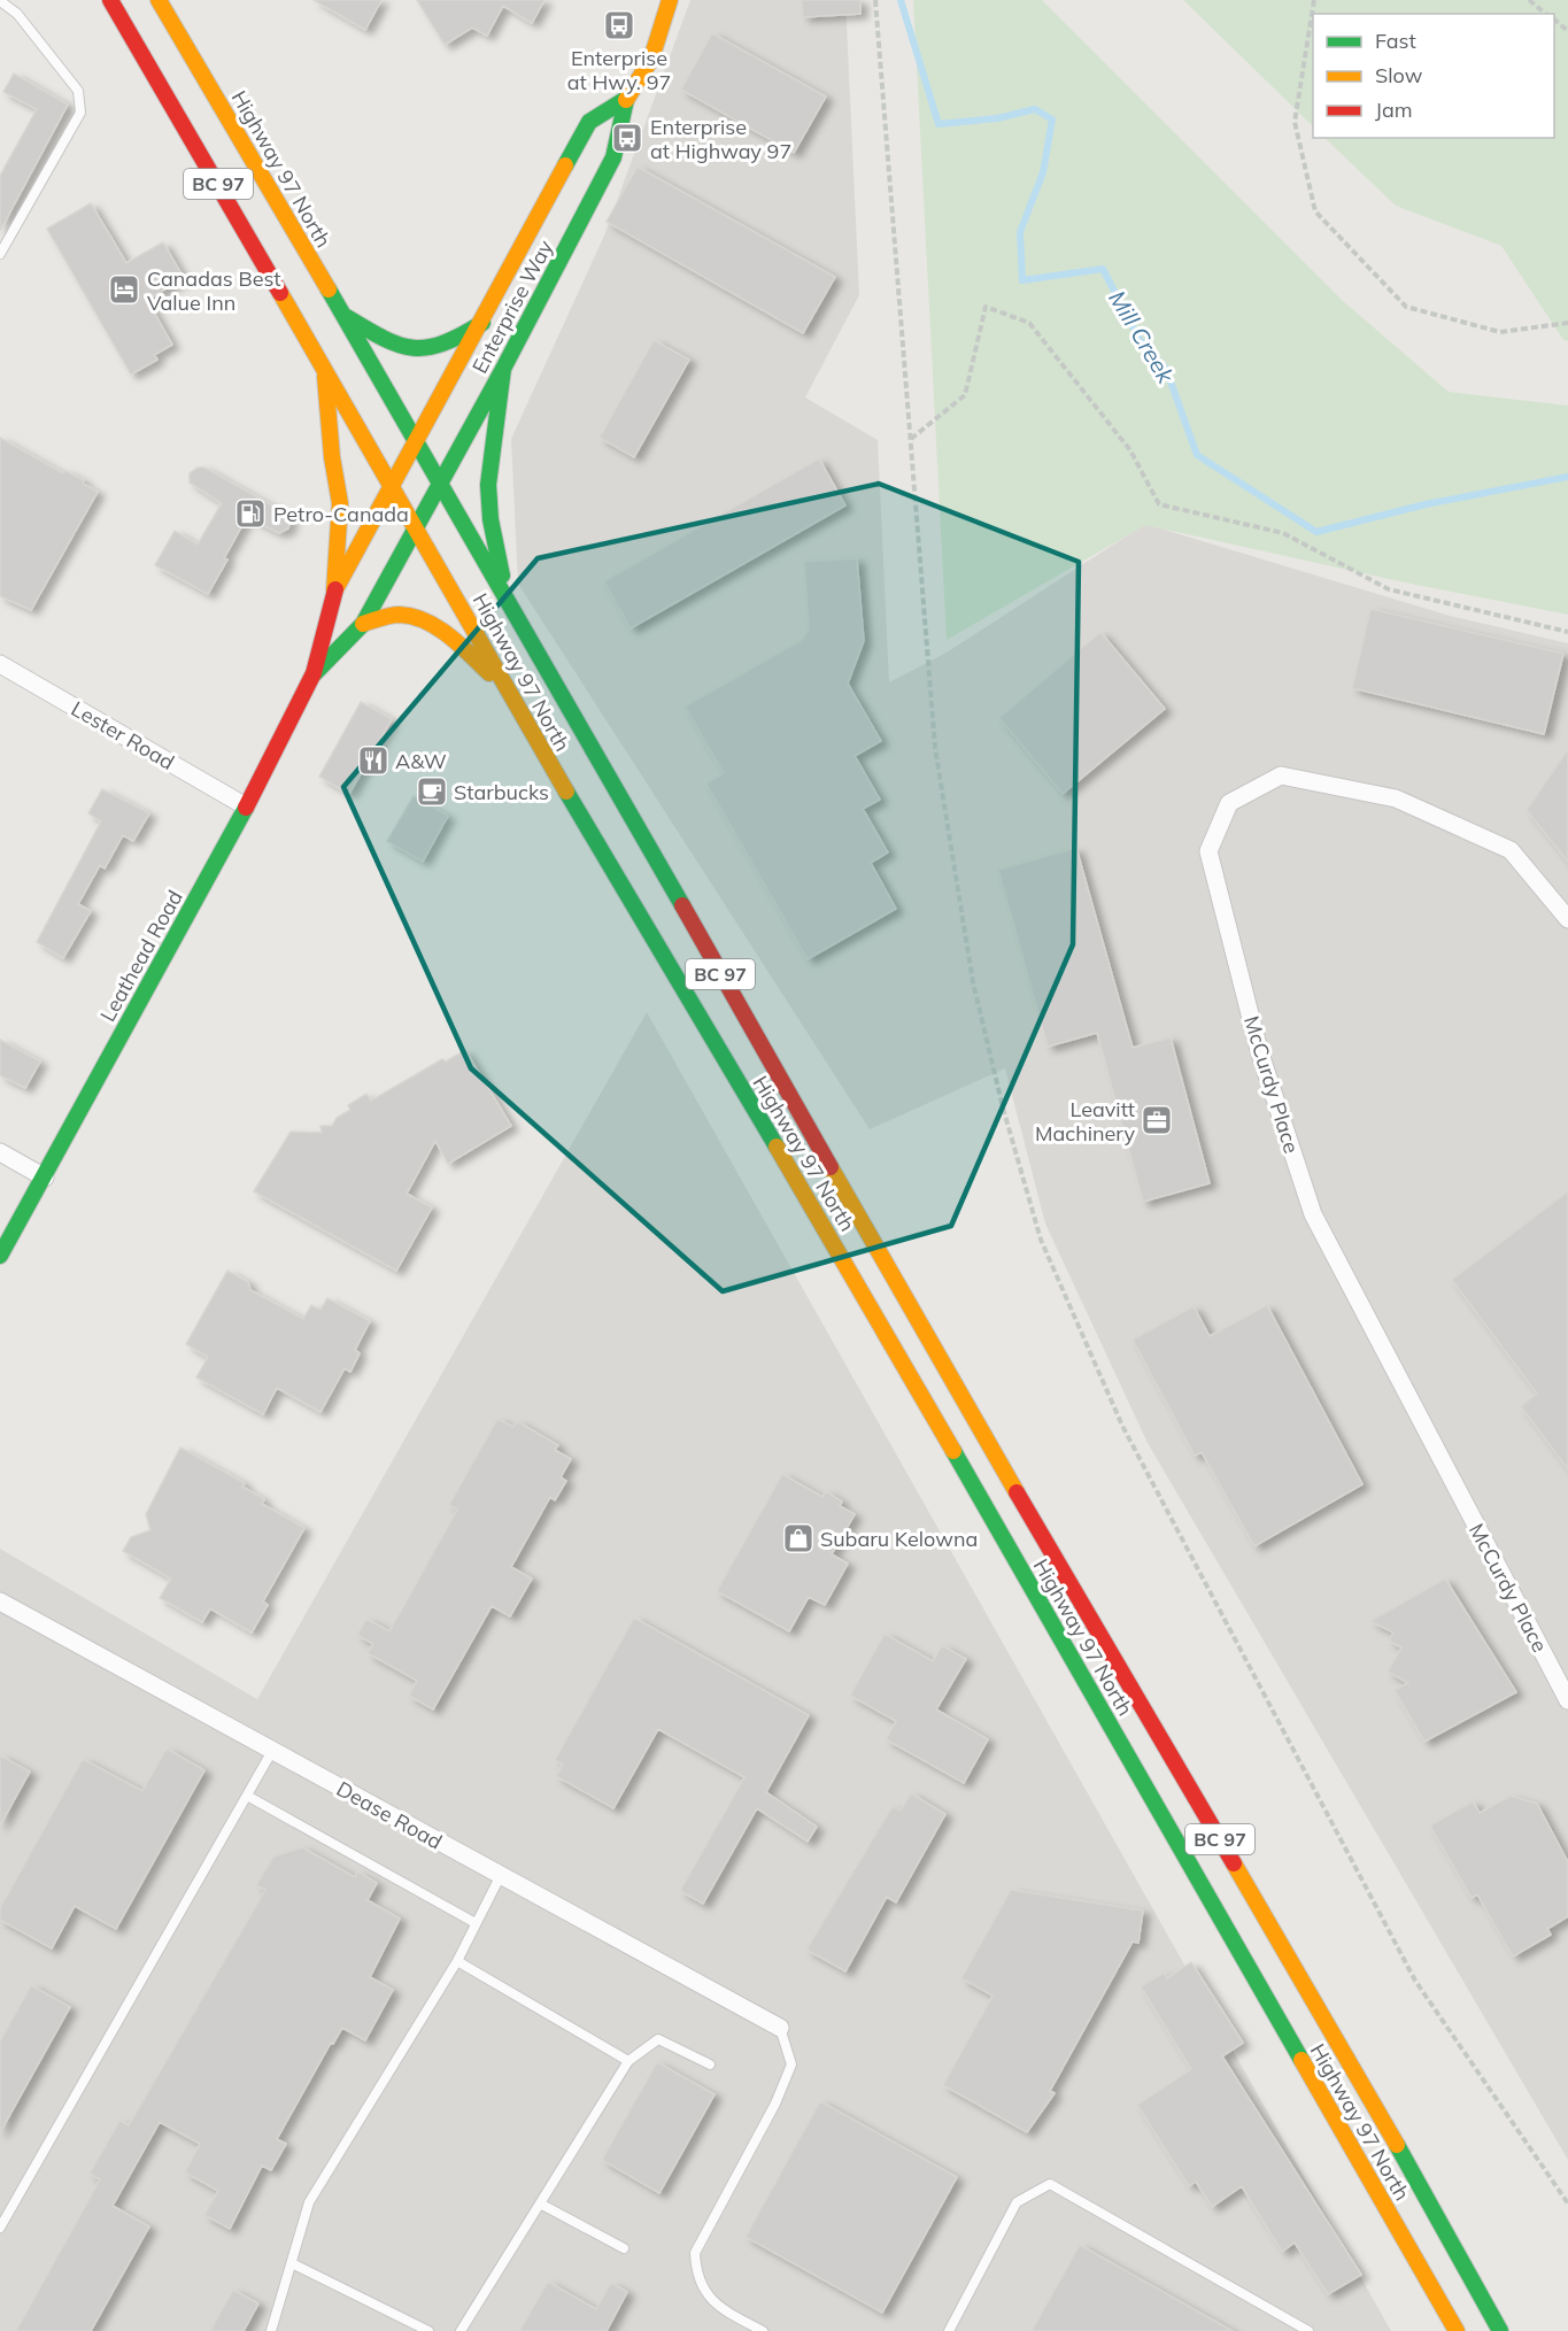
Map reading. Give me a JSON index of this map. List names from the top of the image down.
{
  "streets": {
    "main road": [
      "Highway 97 North",
      "BC 97",
      "Enterprise Way",
      "Leathead Road"
    ],
    "street": ["Lester Road", "McCurdy Place", "Dease Road"]
  },
  "crossings": [
    ["Highway 97 North", "Enterprise Way"],
    ["Highway 97 North", "Leathead Road"],
    ["Enterprise Way", "Leathead Road"],
    ["Lester Road", "Leathead Road"]
  ],
  "water": ["Mill Creek"],
  "places": {
    "bus stop": ["Enterprise at Hwy. 97", "Enterprise at Highway 97"],
    "hotel": ["Canadas Best Value Inn"],
    "fuel station": ["Petro-Canada"],
    "restaurant": ["A&W"],
    "cafe": ["Starbucks"],
    "office": ["Leavitt Machinery"],
    "shop": ["Subaru Kelowna"]
  },
  "legend": ["Fast", "Slow", "Jam"]
}
